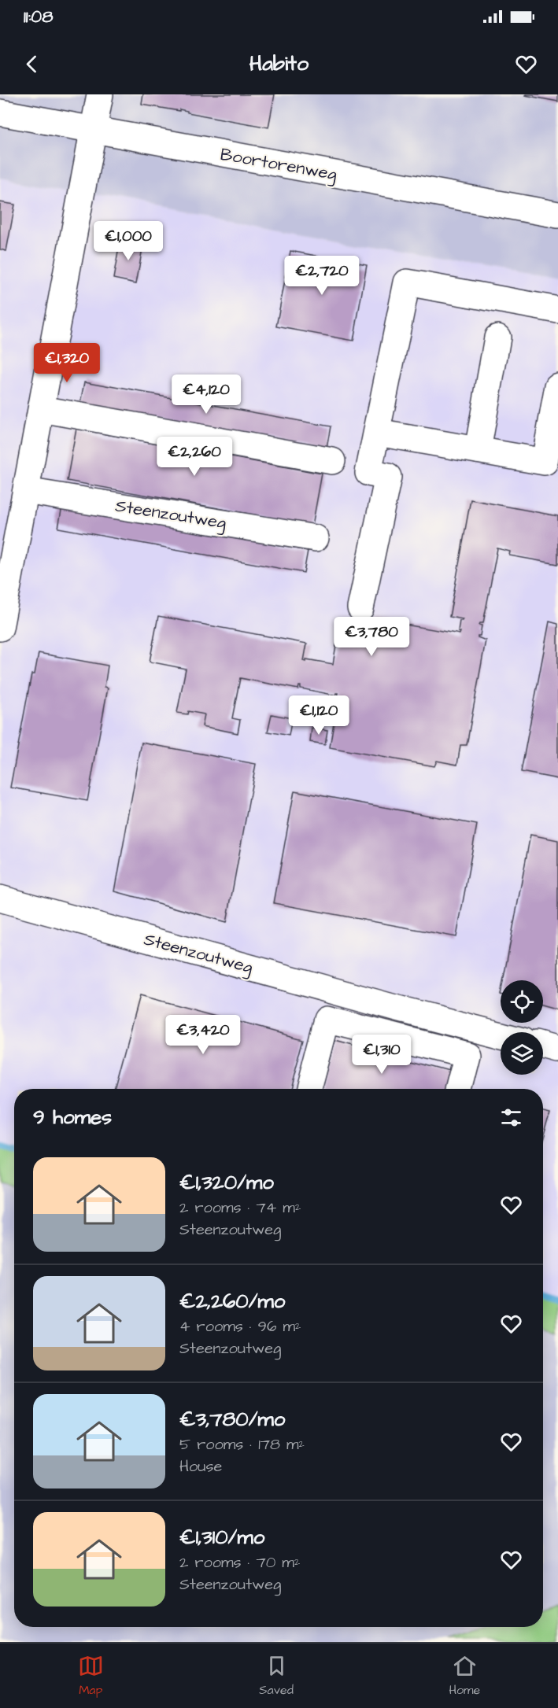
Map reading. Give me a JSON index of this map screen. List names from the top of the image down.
{
  "streets": {
    "street": ["Boortorenweg", "Steenzoutweg"]
  },
  "page": {
    "status": "11:08",
    "header": "Habito",
    "price": [
      "€1,000",
      "€2,720",
      "€1,320",
      "€4,120",
      "€2,260",
      "€3,780",
      "€1,120",
      "€3,420",
      "€1,310"
    ],
    "heading": "9 homes",
    "list": [
      {
        "name": "€1,320/mo",
        "note": "2 rooms · 74 m² · Steenzoutweg"
      },
      {
        "name": "€2,260/mo",
        "note": "4 rooms · 96 m² · Steenzoutweg"
      },
      {
        "name": "€3,780/mo",
        "note": "5 rooms · 178 m² · House"
      },
      {
        "name": "€1,310/mo",
        "note": "2 rooms · 70 m² · Steenzoutweg"
      }
    ],
    "tabs": ["Map", "Saved", "Home"]
  }
}
